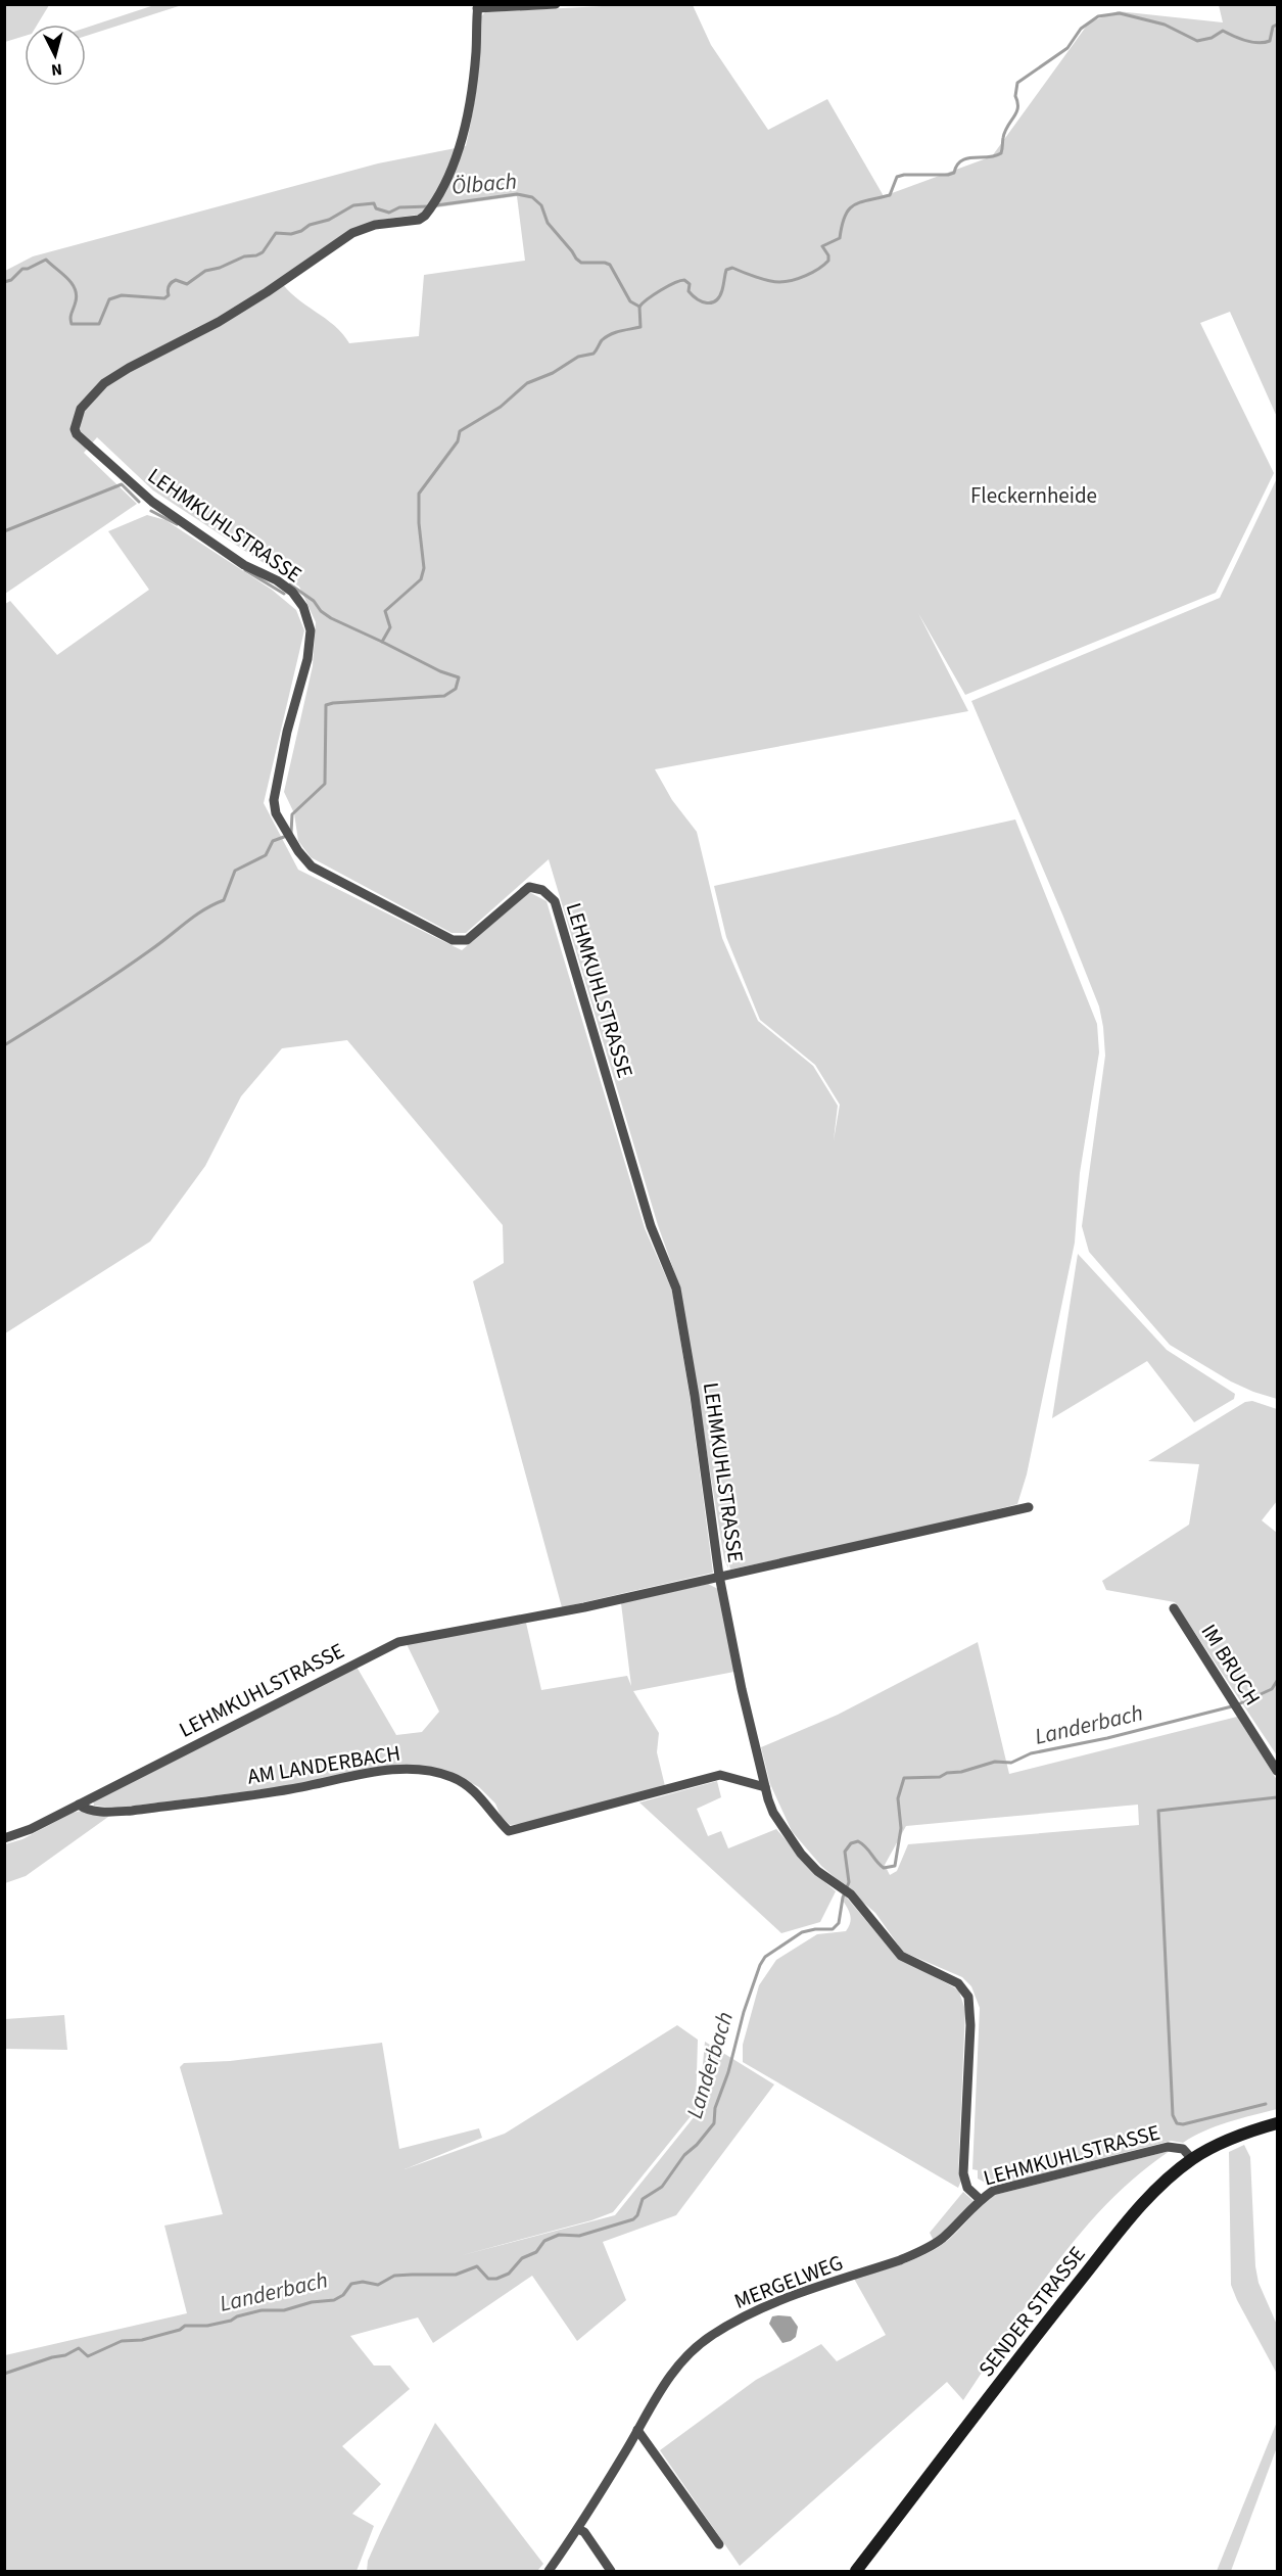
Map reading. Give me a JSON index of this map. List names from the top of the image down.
{
  "streets": {
    "main road": ["SENDER STRASSE"],
    "street": [
      "LEHMKUHLSTRASSE",
      "IM BRUCH",
      "AM LANDERBACH",
      "MERGELWEG"
    ]
  },
  "crossings": [
    ["LEHMKUHLSTRASSE", "AM LANDERBACH"],
    ["LEHMKUHLSTRASSE", "MERGELWEG"],
    ["LEHMKUHLSTRASSE", "SENDER STRASSE"]
  ],
  "water": ["Ölbach", "Landerbach"],
  "parks": ["Fleckernheide"],
  "north": "bottom"
}
